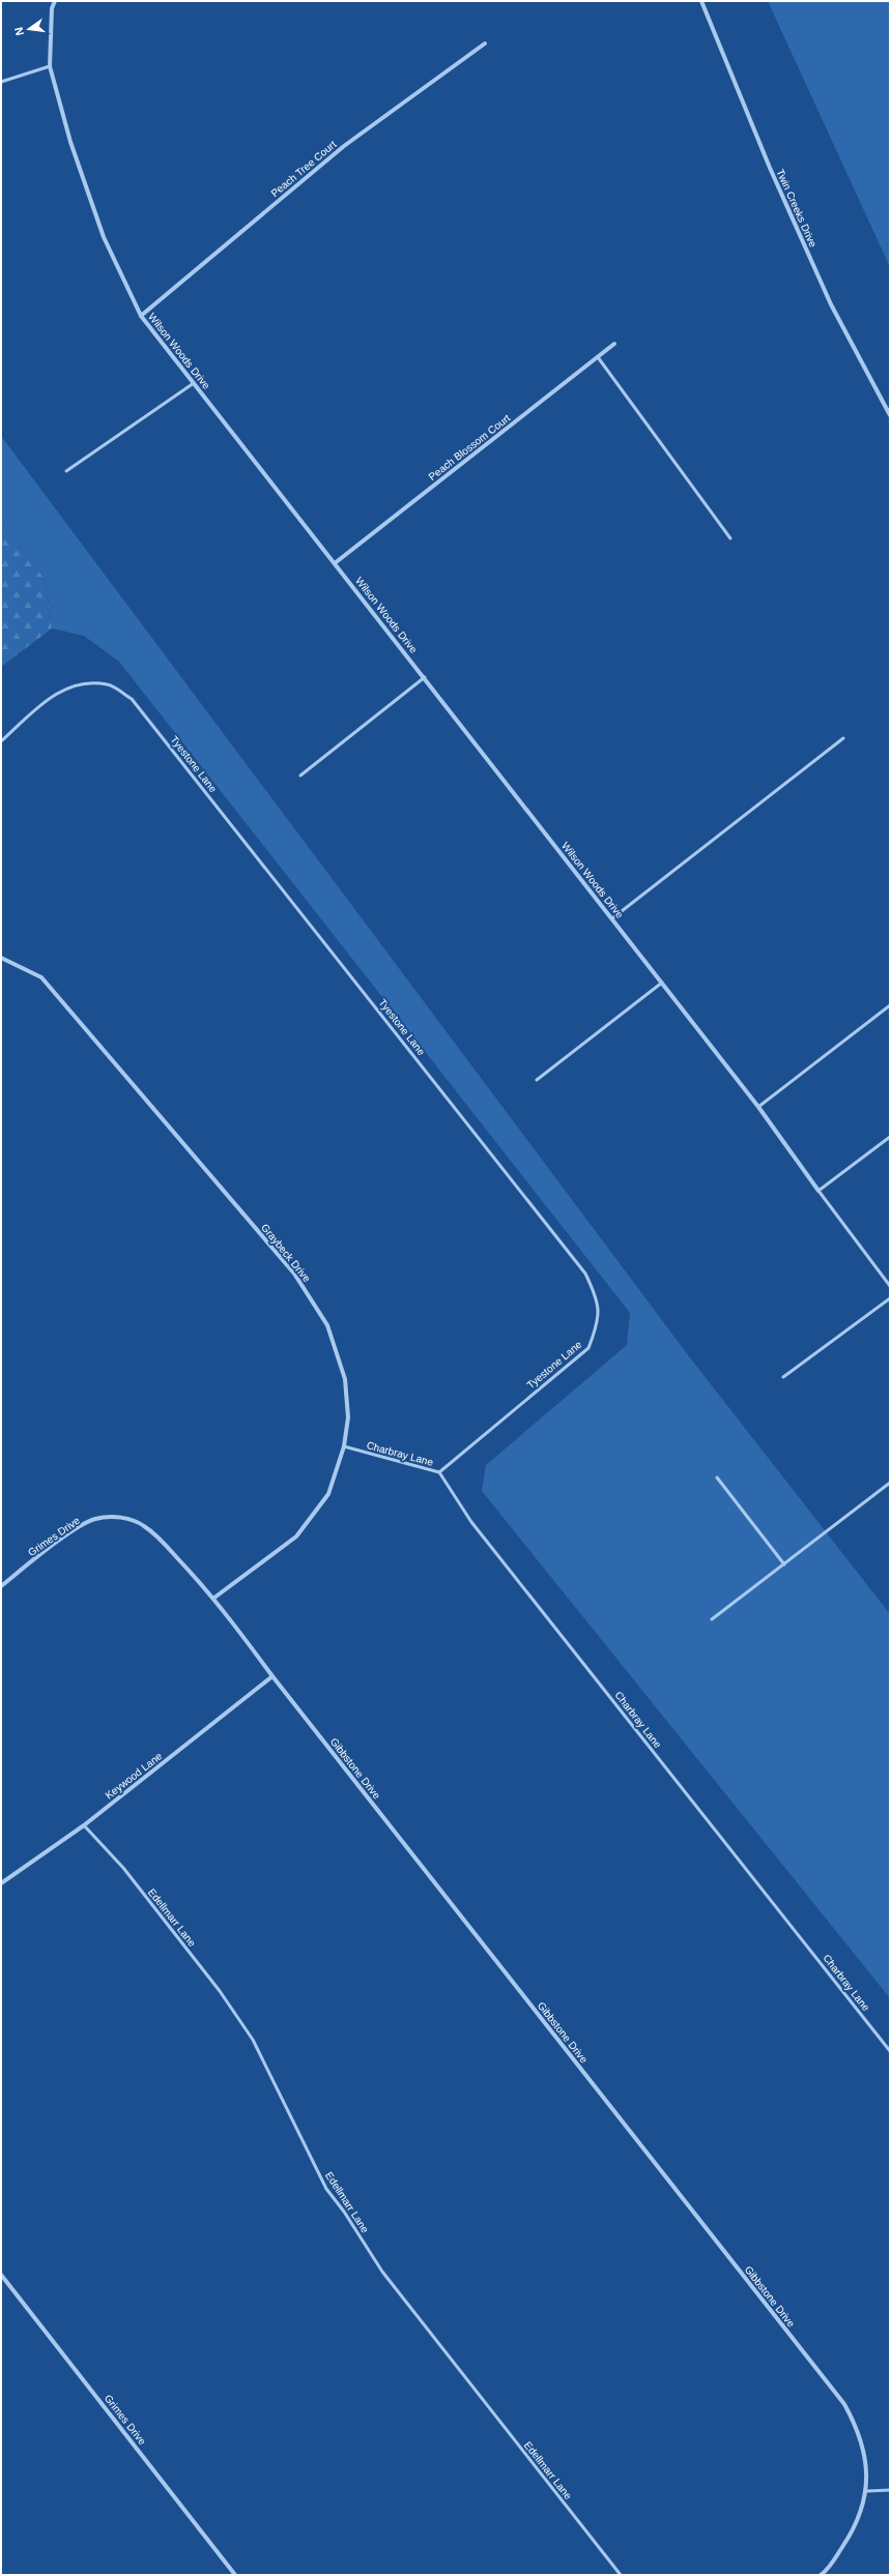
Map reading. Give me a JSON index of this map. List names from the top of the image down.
{
  "streets": {
    "street": [
      "Peach Tree Court",
      "Twin Creeks Drive",
      "Wilson Woods Drive",
      "Peach Blossom Court",
      "Graybeck Drive",
      "Grimes Drive",
      "Gibbstone Drive",
      "Keywood Lane"
    ],
    "lane": ["Tyestone Lane", "Charbray Lane", "Edellmarr Lane"]
  },
  "crossings": [
    ["Peach Tree Court", "Wilson Woods Drive"],
    ["Wilson Woods Drive", "Peach Blossom Court"],
    ["Tyestone Lane", "Charbray Lane"],
    ["Graybeck Drive", "Charbray Lane"],
    ["Graybeck Drive", "Grimes Drive"],
    ["Graybeck Drive", "Gibbstone Drive"],
    ["Grimes Drive", "Gibbstone Drive"],
    ["Gibbstone Drive", "Keywood Lane"],
    ["Keywood Lane", "Edellmarr Lane"]
  ],
  "north": "left"
}
